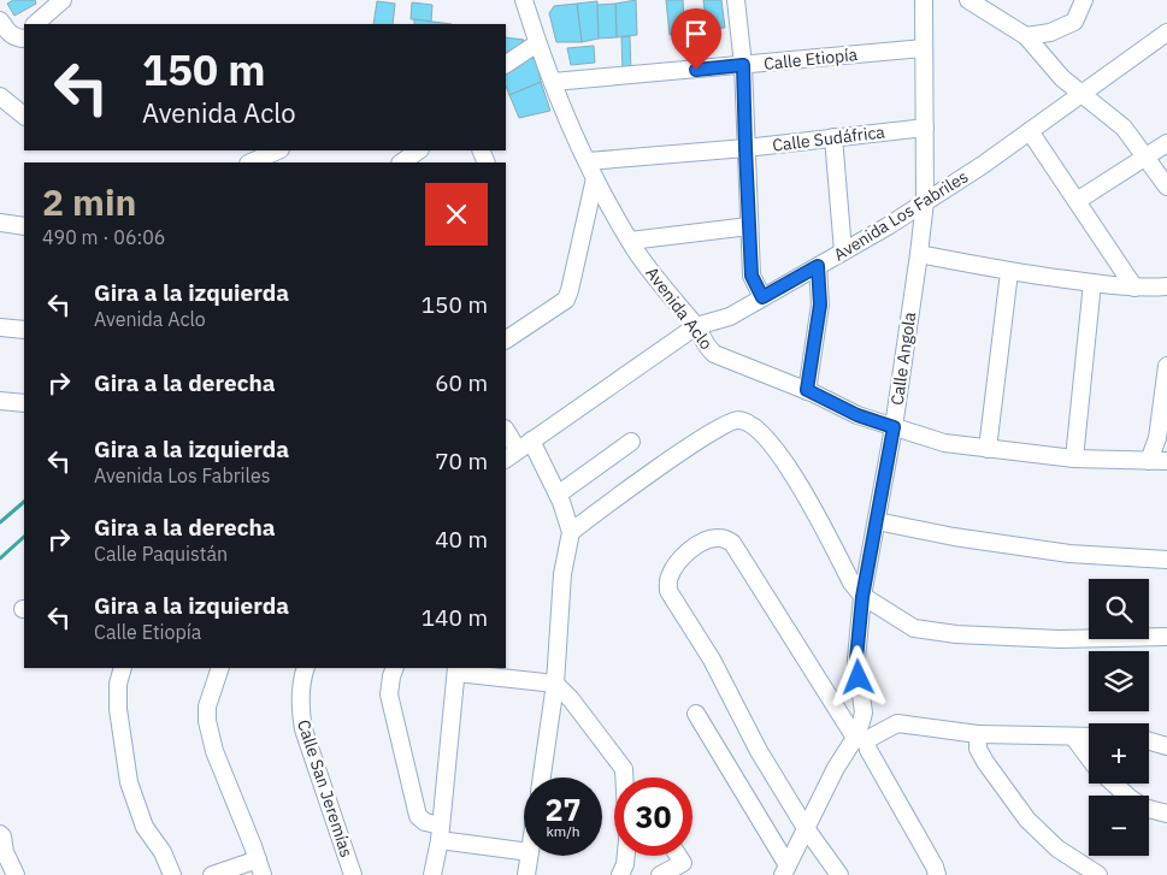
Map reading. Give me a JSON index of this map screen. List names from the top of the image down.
{
  "streets": {
    "street": [
      "Calle Etiopía",
      "Calle Sudáfrica",
      "Avenida Los Fabriles",
      "Avenida Aclo",
      "Calle Angola",
      "Calle San Jeremías"
    ]
  },
  "crossings": [
    ["Calle Etiopía", "Avenida Aclo"],
    ["Calle Etiopía", "Calle Angola"],
    ["Calle Sudáfrica", "Avenida Aclo"],
    ["Calle Sudáfrica", "Calle Angola"],
    ["Avenida Los Fabriles", "Avenida Aclo"],
    ["Avenida Los Fabriles", "Calle Angola"],
    ["Avenida Aclo", "Calle Angola"]
  ],
  "page": {
    "turn": ["150 m", "Avenida Aclo"],
    "heading": ["2 min", "490 m · 06:06"],
    "list": [
      {
        "name": "Gira a la izquierda",
        "note": "Avenida Aclo",
        "value": "150 m"
      },
      {
        "name": "Gira a la derecha",
        "value": "60 m"
      },
      {
        "name": "Gira a la izquierda",
        "note": "Avenida Los Fabriles",
        "value": "70 m"
      },
      {
        "name": "Gira a la derecha",
        "note": "Calle Paquistán",
        "value": "40 m"
      },
      {
        "name": "Gira a la izquierda",
        "note": "Calle Etiopía",
        "value": "140 m"
      }
    ],
    "map_buttons": ["+", "−"],
    "speed": "27 km/h",
    "limit": "30"
  }
}
